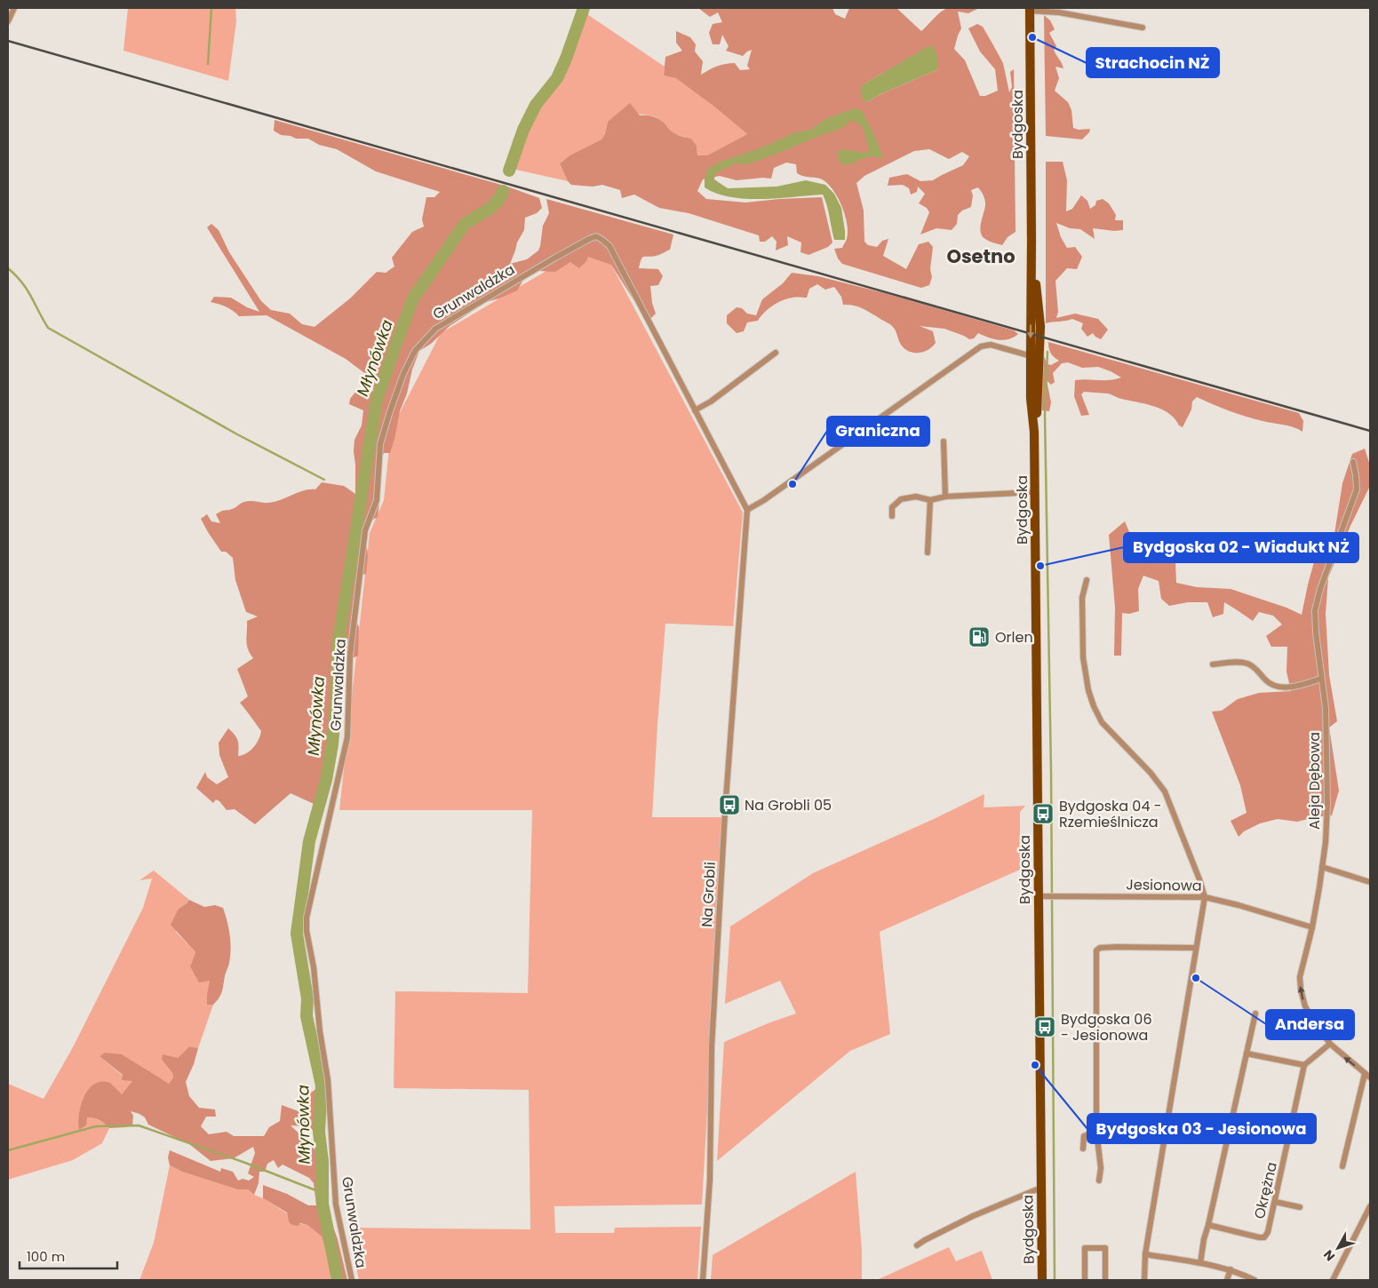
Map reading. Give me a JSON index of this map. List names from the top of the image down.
{
  "streets": {
    "main road": ["Bydgoska"],
    "street": [
      "Grunwaldzka",
      "Aleja Dębowa",
      "Jesionowa",
      "Na Grobli",
      "Okrężna"
    ]
  },
  "crossings": [
    ["Bydgoska", "Jesionowa"],
    ["Aleja Dębowa", "Jesionowa"]
  ],
  "districts": ["Osetno"],
  "water": ["Młynówka"],
  "places": {
    "other": [
      "Strachocin NŻ",
      "Graniczna",
      "Bydgoska 02 - Wiadukt NŻ",
      "Andersa",
      "Bydgoska 03 - Jesionowa"
    ],
    "fuel station": ["Orlen"],
    "bus stop": ["Na Grobli 05", "Bydgoska 04 - Rzemieślnicza", "Bydgoska 06 - Jesionowa"]
  },
  "scale_bar": "100 m",
  "north": "bottom left"
}
